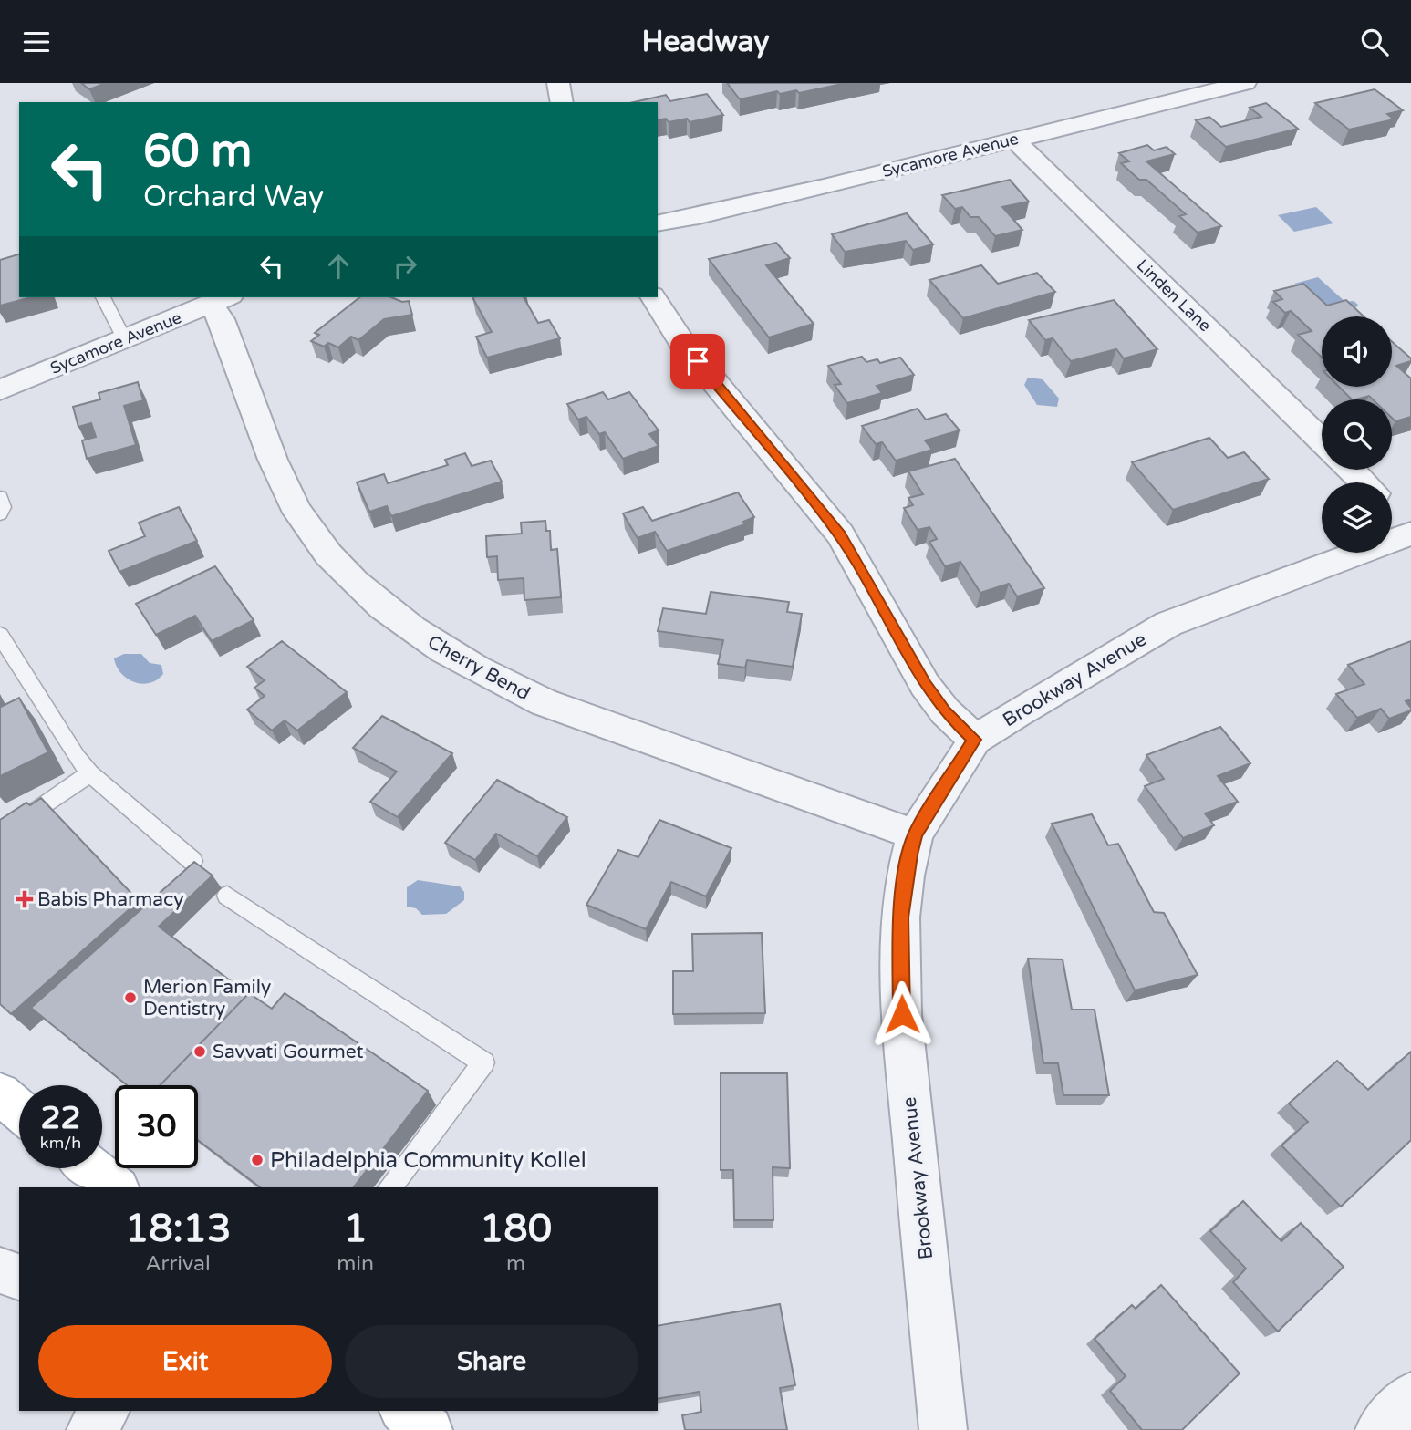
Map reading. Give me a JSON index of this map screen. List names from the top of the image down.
{
  "streets": {
    "street": [
      "Sycamore Avenue",
      "Linden Lane",
      "Cherry Bend",
      "Brookway Avenue"
    ]
  },
  "crossings": [
    ["Sycamore Avenue", "Linden Lane"],
    ["Sycamore Avenue", "Cherry Bend"],
    ["Cherry Bend", "Brookway Avenue"]
  ],
  "places": {
    "health": ["Babis Pharmacy"],
    "other": ["Merion Family Dentistry", "Savvati Gourmet", "Philadelphia Community Kollel"]
  },
  "page": {
    "header": "Headway",
    "turn": ["60 m", "Orchard Way"],
    "speed": "22 km/h",
    "limit": "30",
    "eta": [
      "18:13",
      "Arrival",
      "1",
      "min",
      "180",
      "m"
    ],
    "buttons": ["Exit", "Share"]
  }
}
